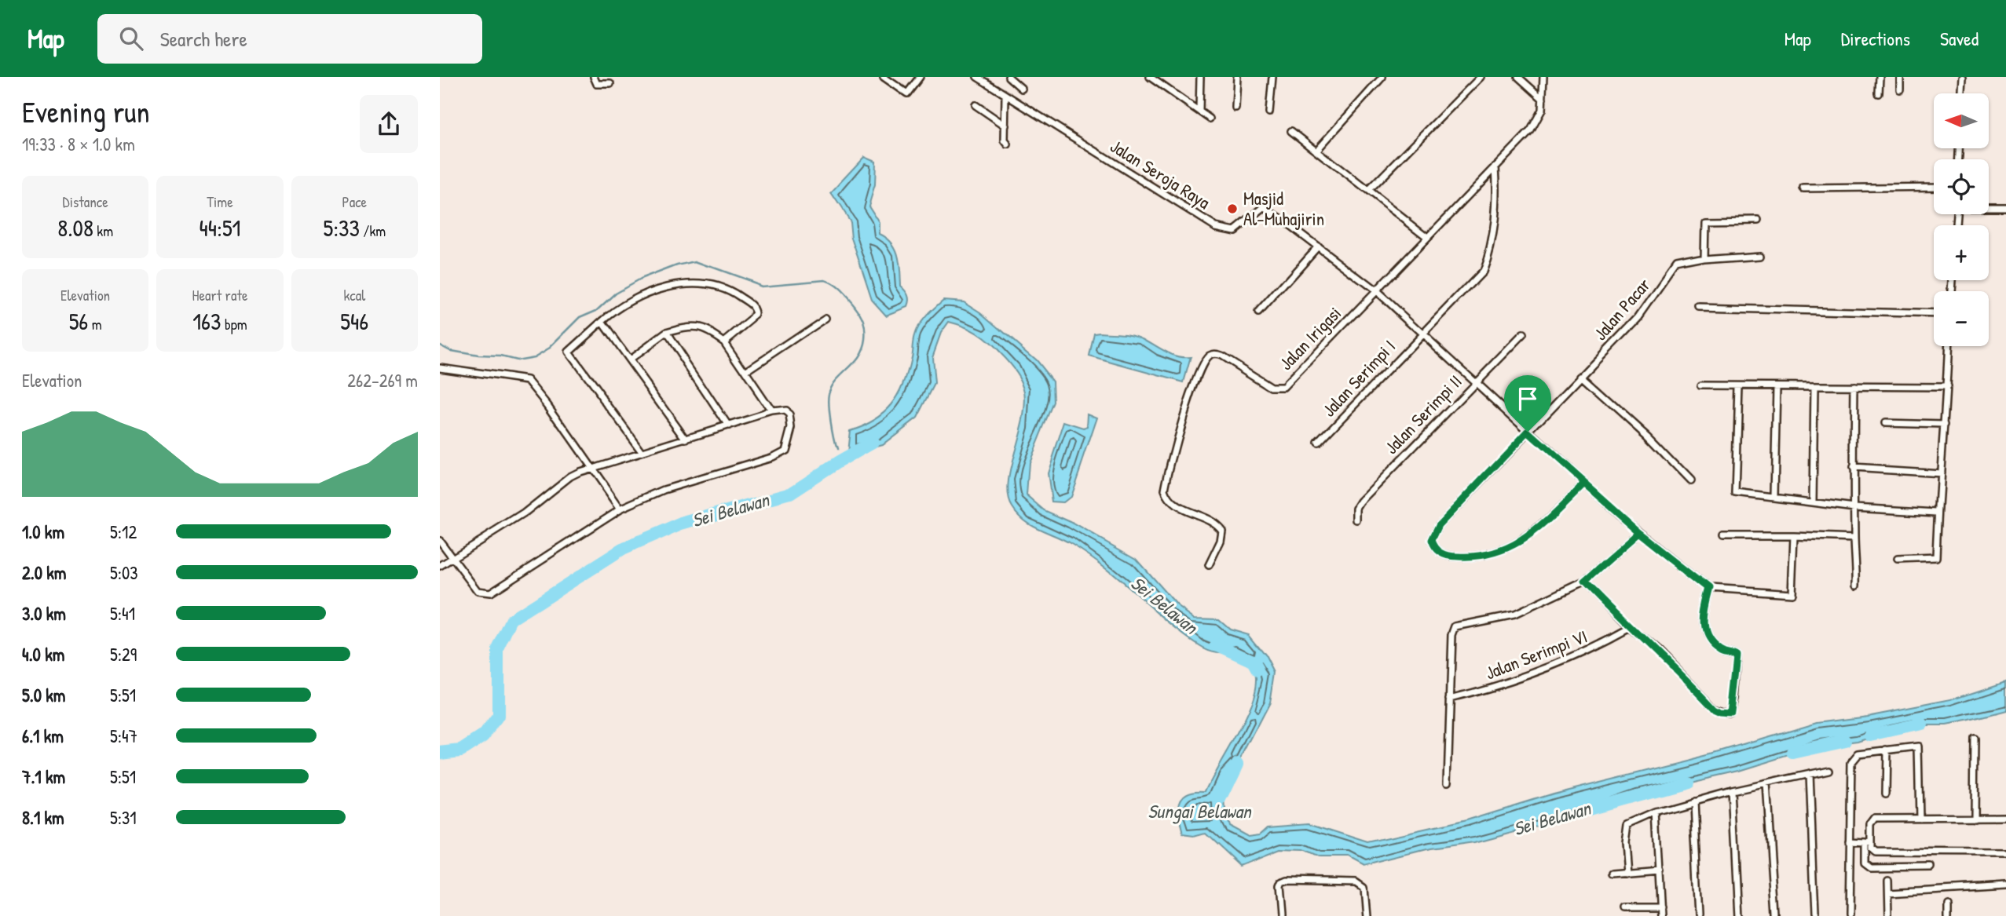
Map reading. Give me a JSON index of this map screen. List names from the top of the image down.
{
  "streets": {
    "street": [
      "Jalan Seroja Raya",
      "Jalan Pacar",
      "Jalan Irigasi",
      "Jalan Serimpi I",
      "Jalan Serimpi II",
      "Jalan Serimpi VI"
    ]
  },
  "crossings": [
    ["Jalan Seroja Raya", "Jalan Pacar"],
    ["Jalan Seroja Raya", "Jalan Irigasi"],
    ["Jalan Seroja Raya", "Jalan Serimpi I"],
    ["Jalan Seroja Raya", "Jalan Serimpi II"],
    ["Jalan Irigasi", "Jalan Serimpi I"]
  ],
  "water": ["Sei Belawan", "Sungai Belawan"],
  "places": ["Masjid Al-Muhajirin"],
  "north": "left",
  "page": {
    "header": "Map",
    "search": "Search here",
    "nav": ["Map", "Directions", "Saved"],
    "heading": ["Evening run", "19:33 · 8 × 1.0 km"],
    "map_buttons": ["+", "−"],
    "stats": [
      ["Distance", "8.08 km"],
      ["Time", "44:51"],
      ["Pace", "5:33 /km"],
      ["Elevation", "56 m"],
      ["Heart rate", "163 bpm"],
      ["kcal", "546"]
    ],
    "chart": ["Elevation", "262–269 m"],
    "list": [
      {
        "name": "1.0 km",
        "note": "5:12"
      },
      {
        "name": "2.0 km",
        "note": "5:03"
      },
      {
        "name": "3.0 km",
        "note": "5:41"
      },
      {
        "name": "4.0 km",
        "note": "5:29"
      },
      {
        "name": "5.0 km",
        "note": "5:51"
      },
      {
        "name": "6.1 km",
        "note": "5:47"
      },
      {
        "name": "7.1 km",
        "note": "5:51"
      },
      {
        "name": "8.1 km",
        "note": "5:31"
      }
    ]
  }
}
